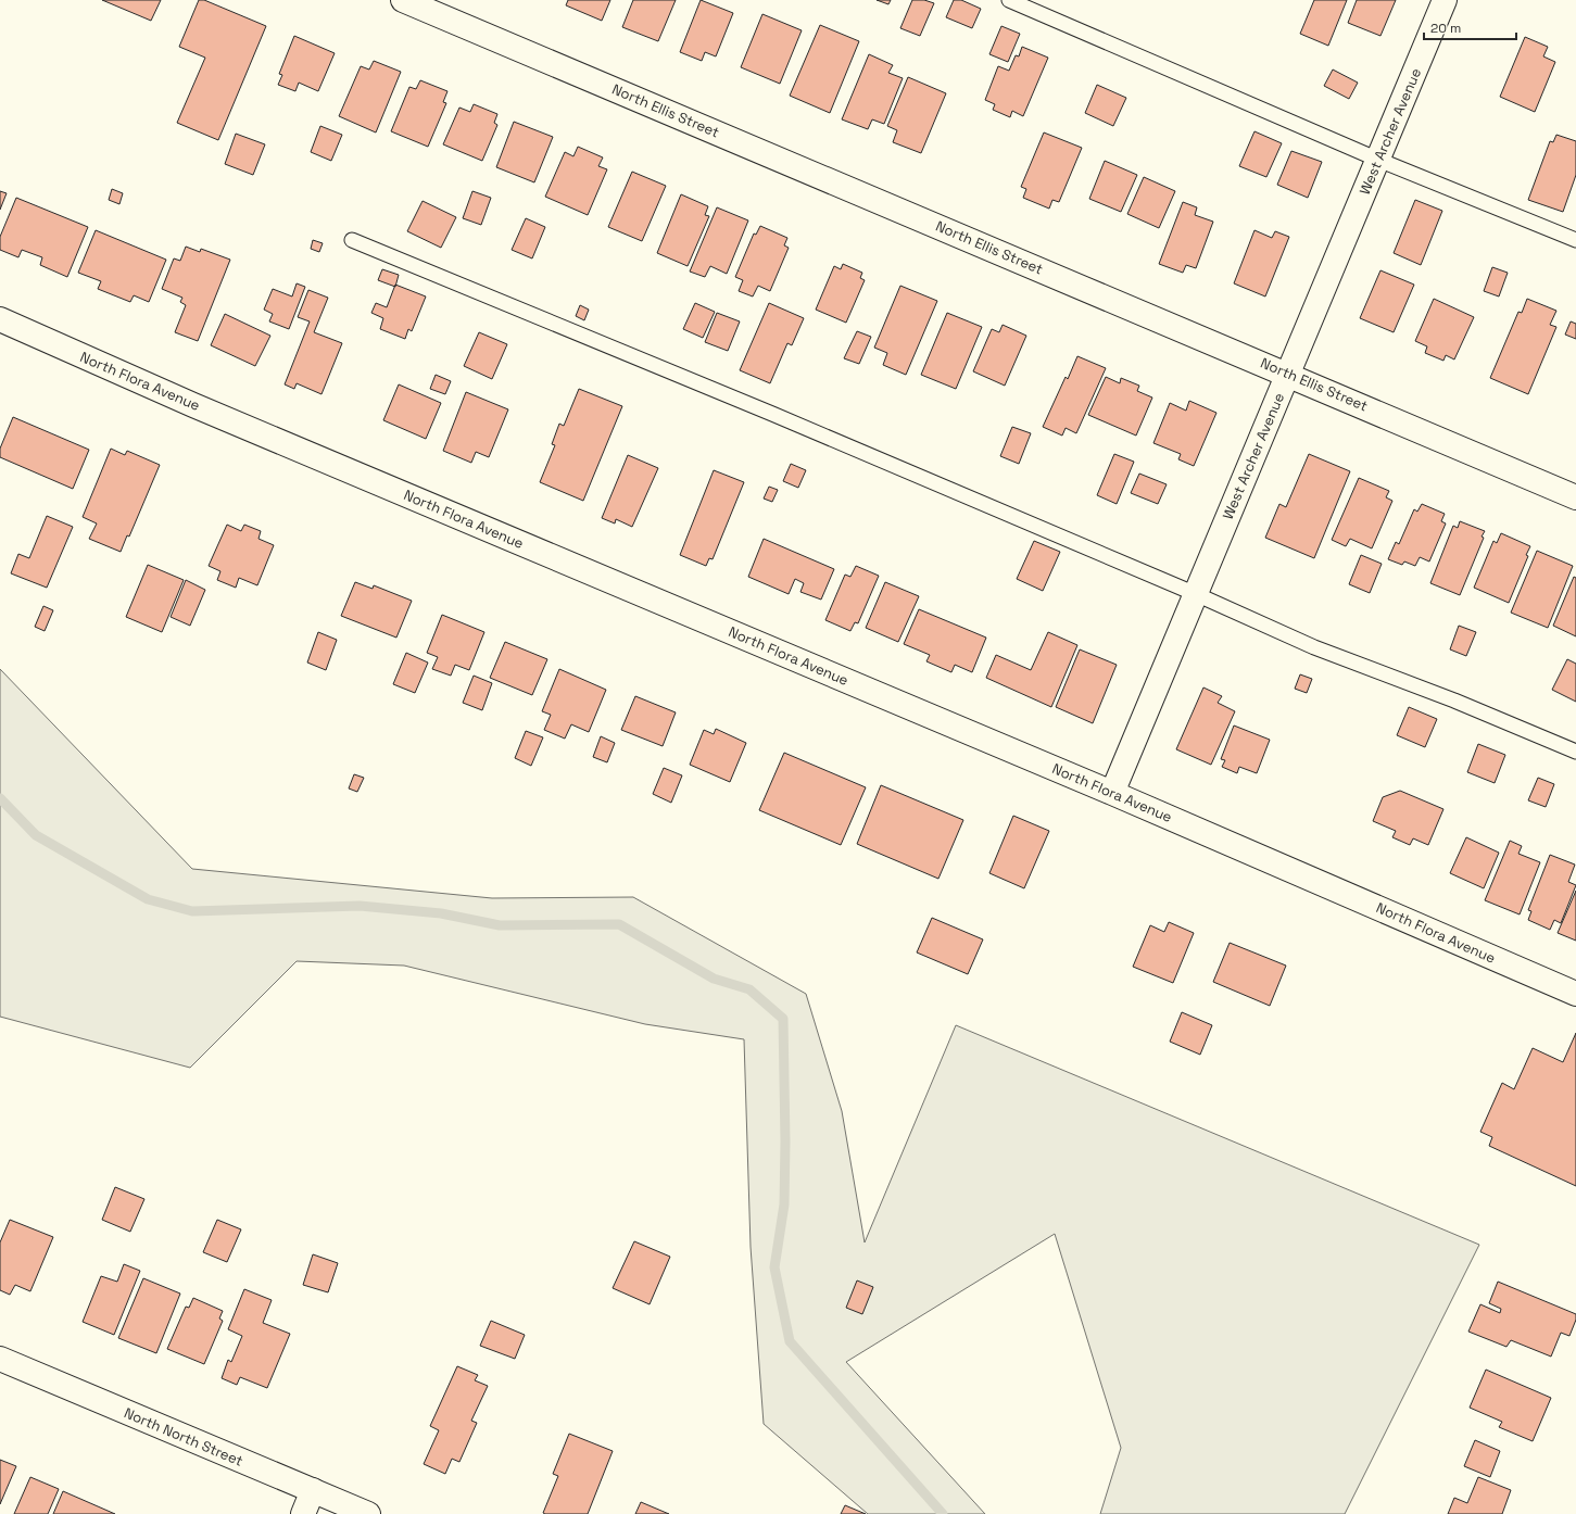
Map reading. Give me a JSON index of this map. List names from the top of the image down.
{
  "streets": {
    "street": [
      "North Ellis Street",
      "West Archer Avenue",
      "North Flora Avenue",
      "North North Street"
    ]
  },
  "crossings": [
    ["North Ellis Street", "West Archer Avenue"],
    ["West Archer Avenue", "North Flora Avenue"]
  ],
  "scale_bar": "20 m"
}
